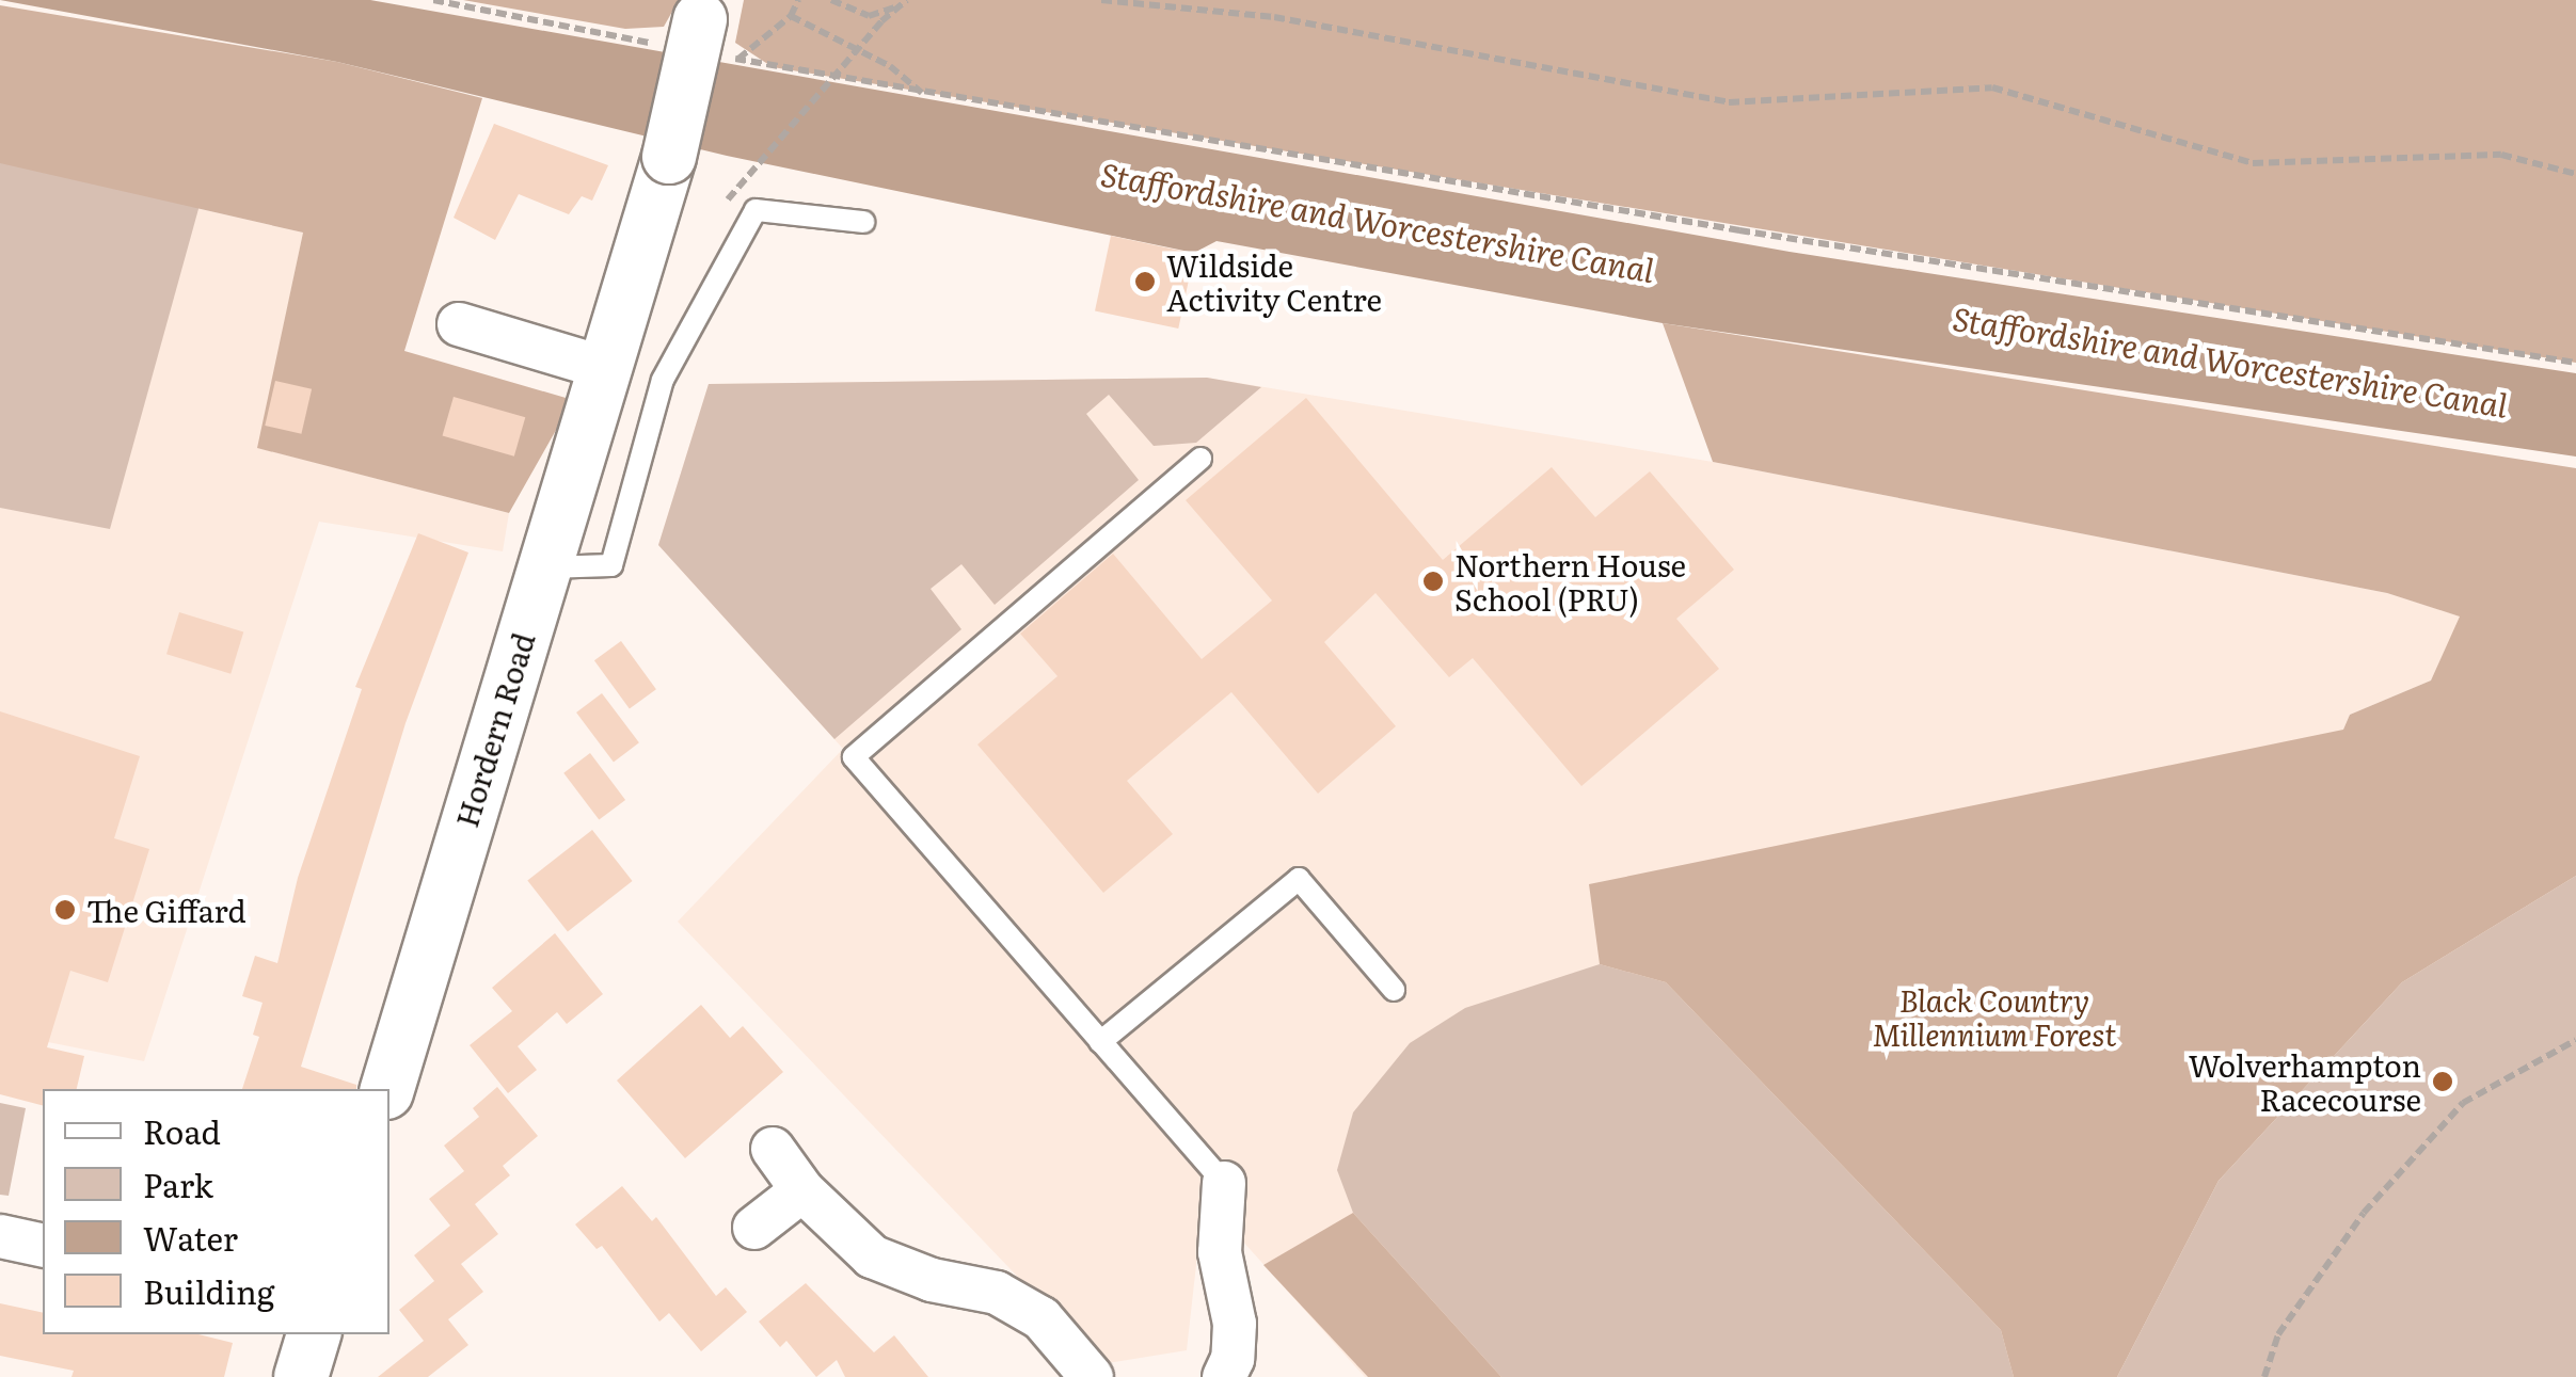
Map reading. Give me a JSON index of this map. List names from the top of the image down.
{
  "streets": {
    "street": ["Hordern Road"]
  },
  "water": ["Staffordshire and Worcestershire Canal"],
  "parks": ["Black Country Millennium Forest"],
  "places": [
    "Wildside Activity Centre",
    "Northern House School (PRU)",
    "The Giffard",
    "Wolverhampton Racecourse"
  ],
  "legend": [
    "Road",
    "Park",
    "Water",
    "Building"
  ]
}
